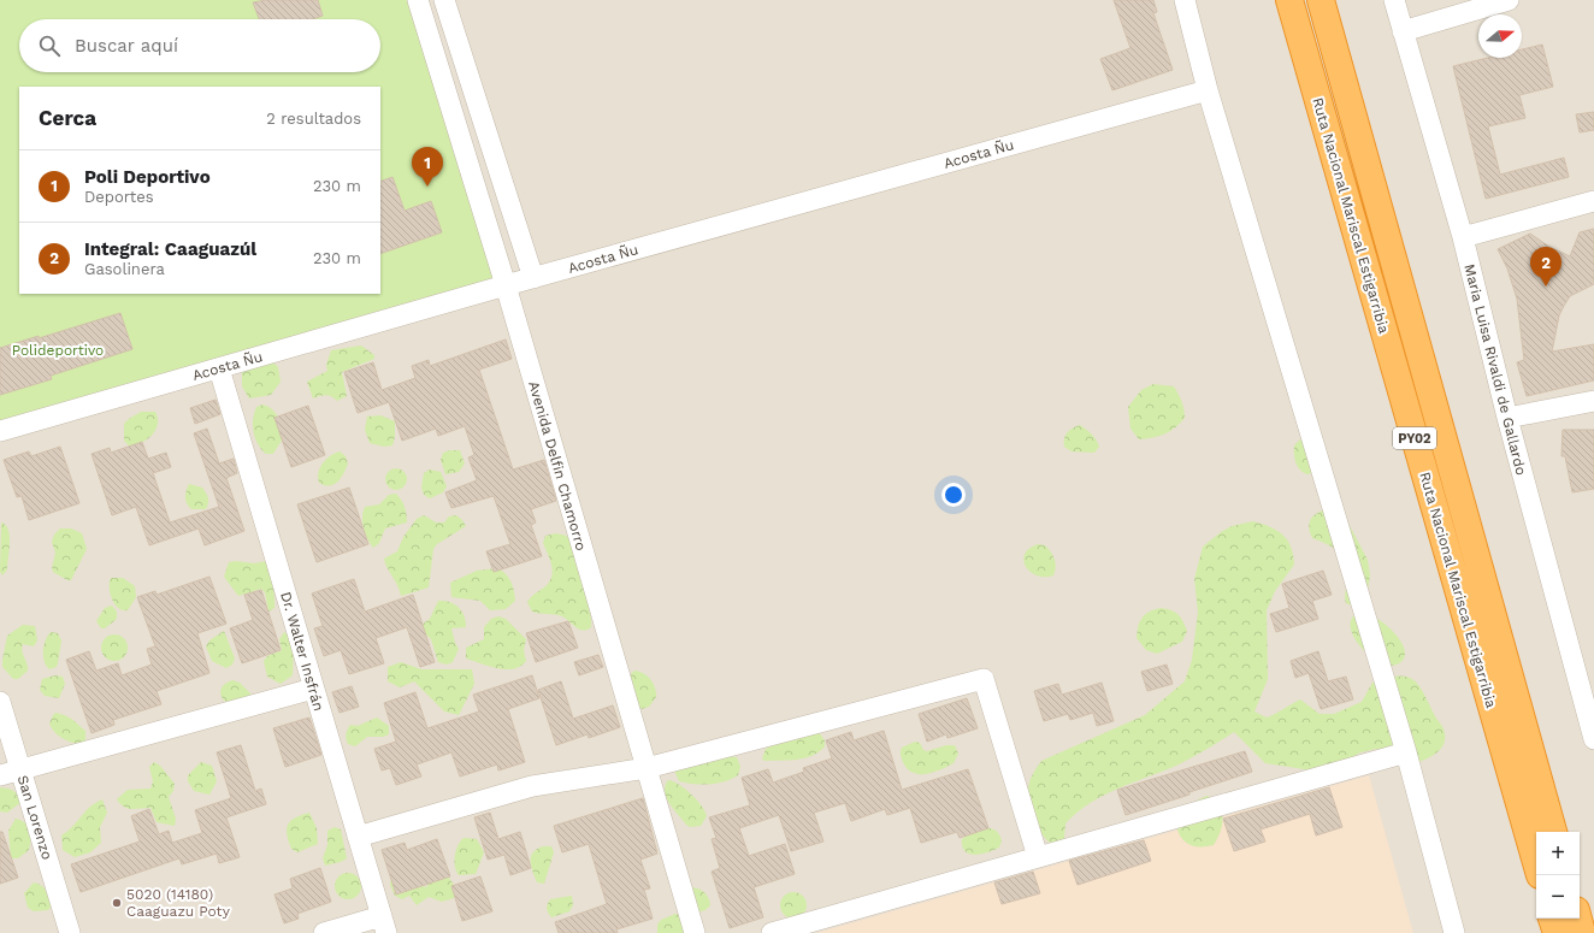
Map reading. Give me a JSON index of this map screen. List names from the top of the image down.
{
  "streets": {
    "highway": ["Ruta Nacional Mariscal Estigarribia", "PY02"],
    "street": [
      "Acosta Ñu",
      "Maria Luisa Rivaldi de Gallardo",
      "Avenida Delfin Chamorro",
      "Dr. Walter Insfrán",
      "San Lorenzo"
    ]
  },
  "crossings": [
    ["Acosta Ñu", "Avenida Delfin Chamorro"],
    ["Acosta Ñu", "Dr. Walter Insfrán"]
  ],
  "parks": ["Polideportivo"],
  "places": ["5020 (14180) Caaguazu Poty"],
  "north": "right",
  "page": {
    "search": "Buscar aquí",
    "heading": ["Cerca", "2 resultados"],
    "pins": ["1", "2"],
    "list": [
      {
        "mark": "1",
        "name": "Poli Deportivo",
        "note": "Deportes",
        "value": "230 m"
      },
      {
        "mark": "2",
        "name": "Integral: Caaguazúl",
        "note": "Gasolinera",
        "value": "230 m"
      }
    ],
    "map_buttons": ["+", "−"]
  }
}
